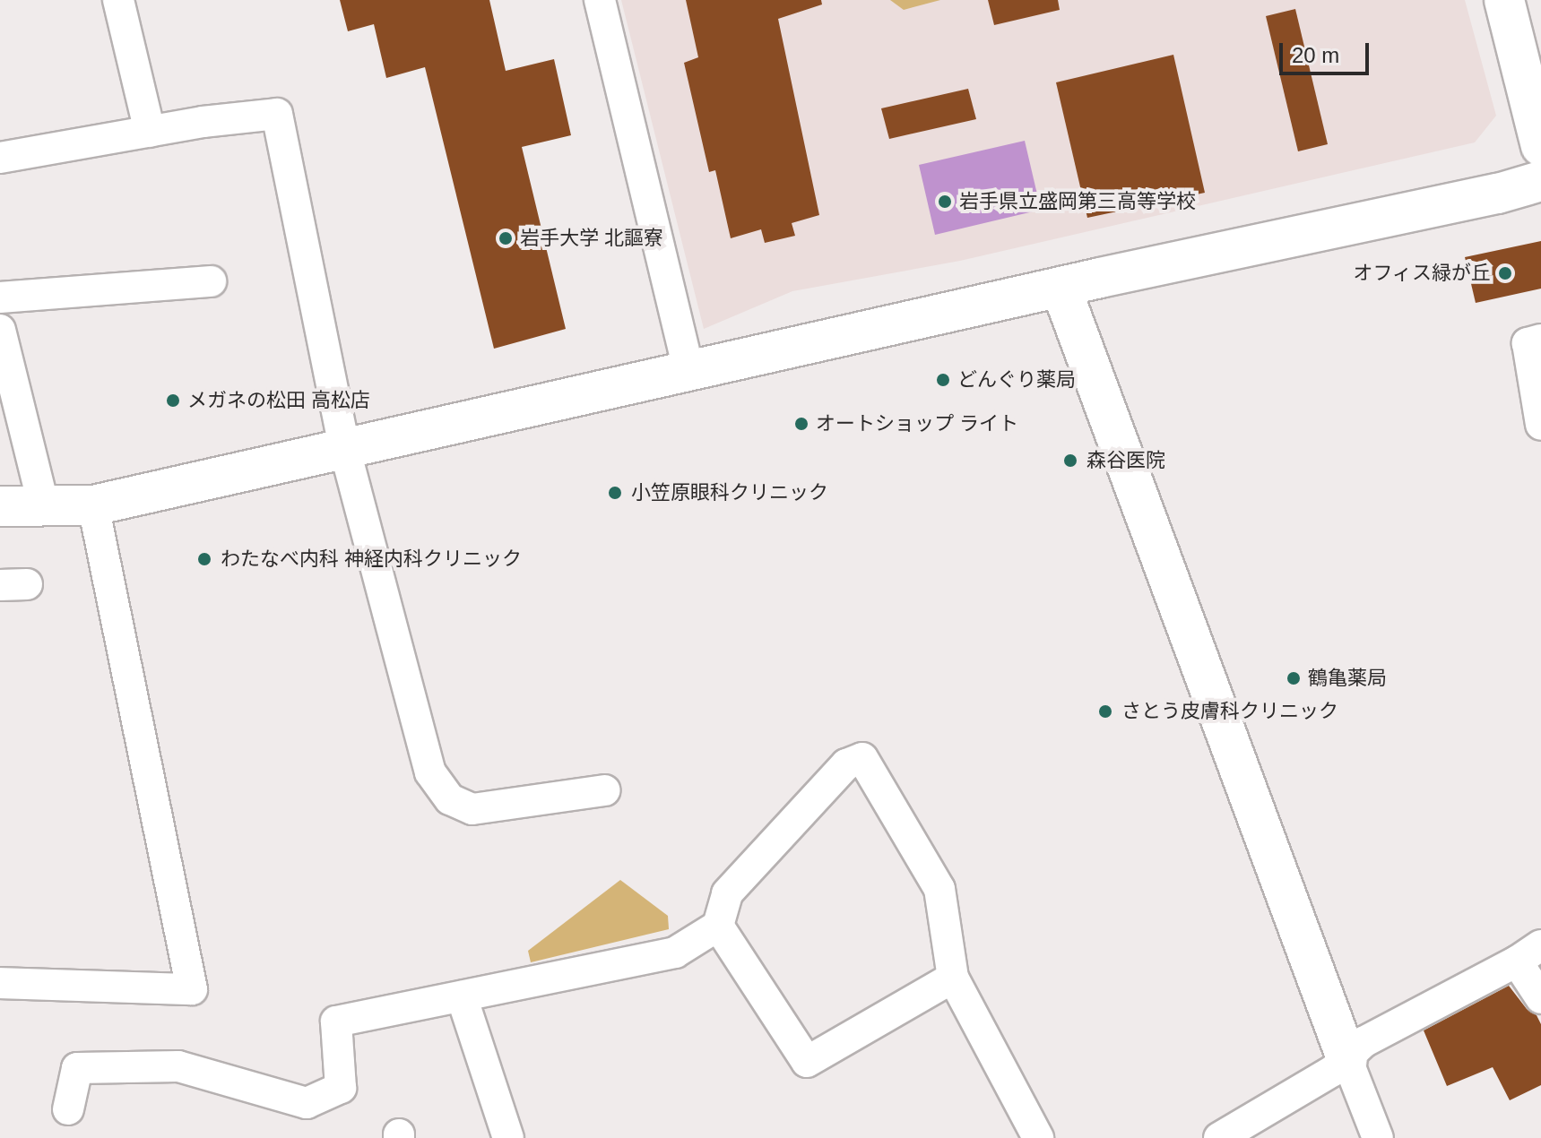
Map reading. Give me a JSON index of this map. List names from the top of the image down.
{
  "places": [
    "岩手県立盛岡第三高等学校",
    "岩手大学 北謳寮",
    "オフィス緑が丘",
    "どんぐり薬局",
    "メガネの松田 高松店",
    "オートショップ ライト",
    "森谷医院",
    "小笠原眼科クリニック",
    "わたなべ内科 神経内科クリニック",
    "鶴亀薬局",
    "さとう皮膚科クリニック"
  ],
  "scale_bar": "20 m"
}
